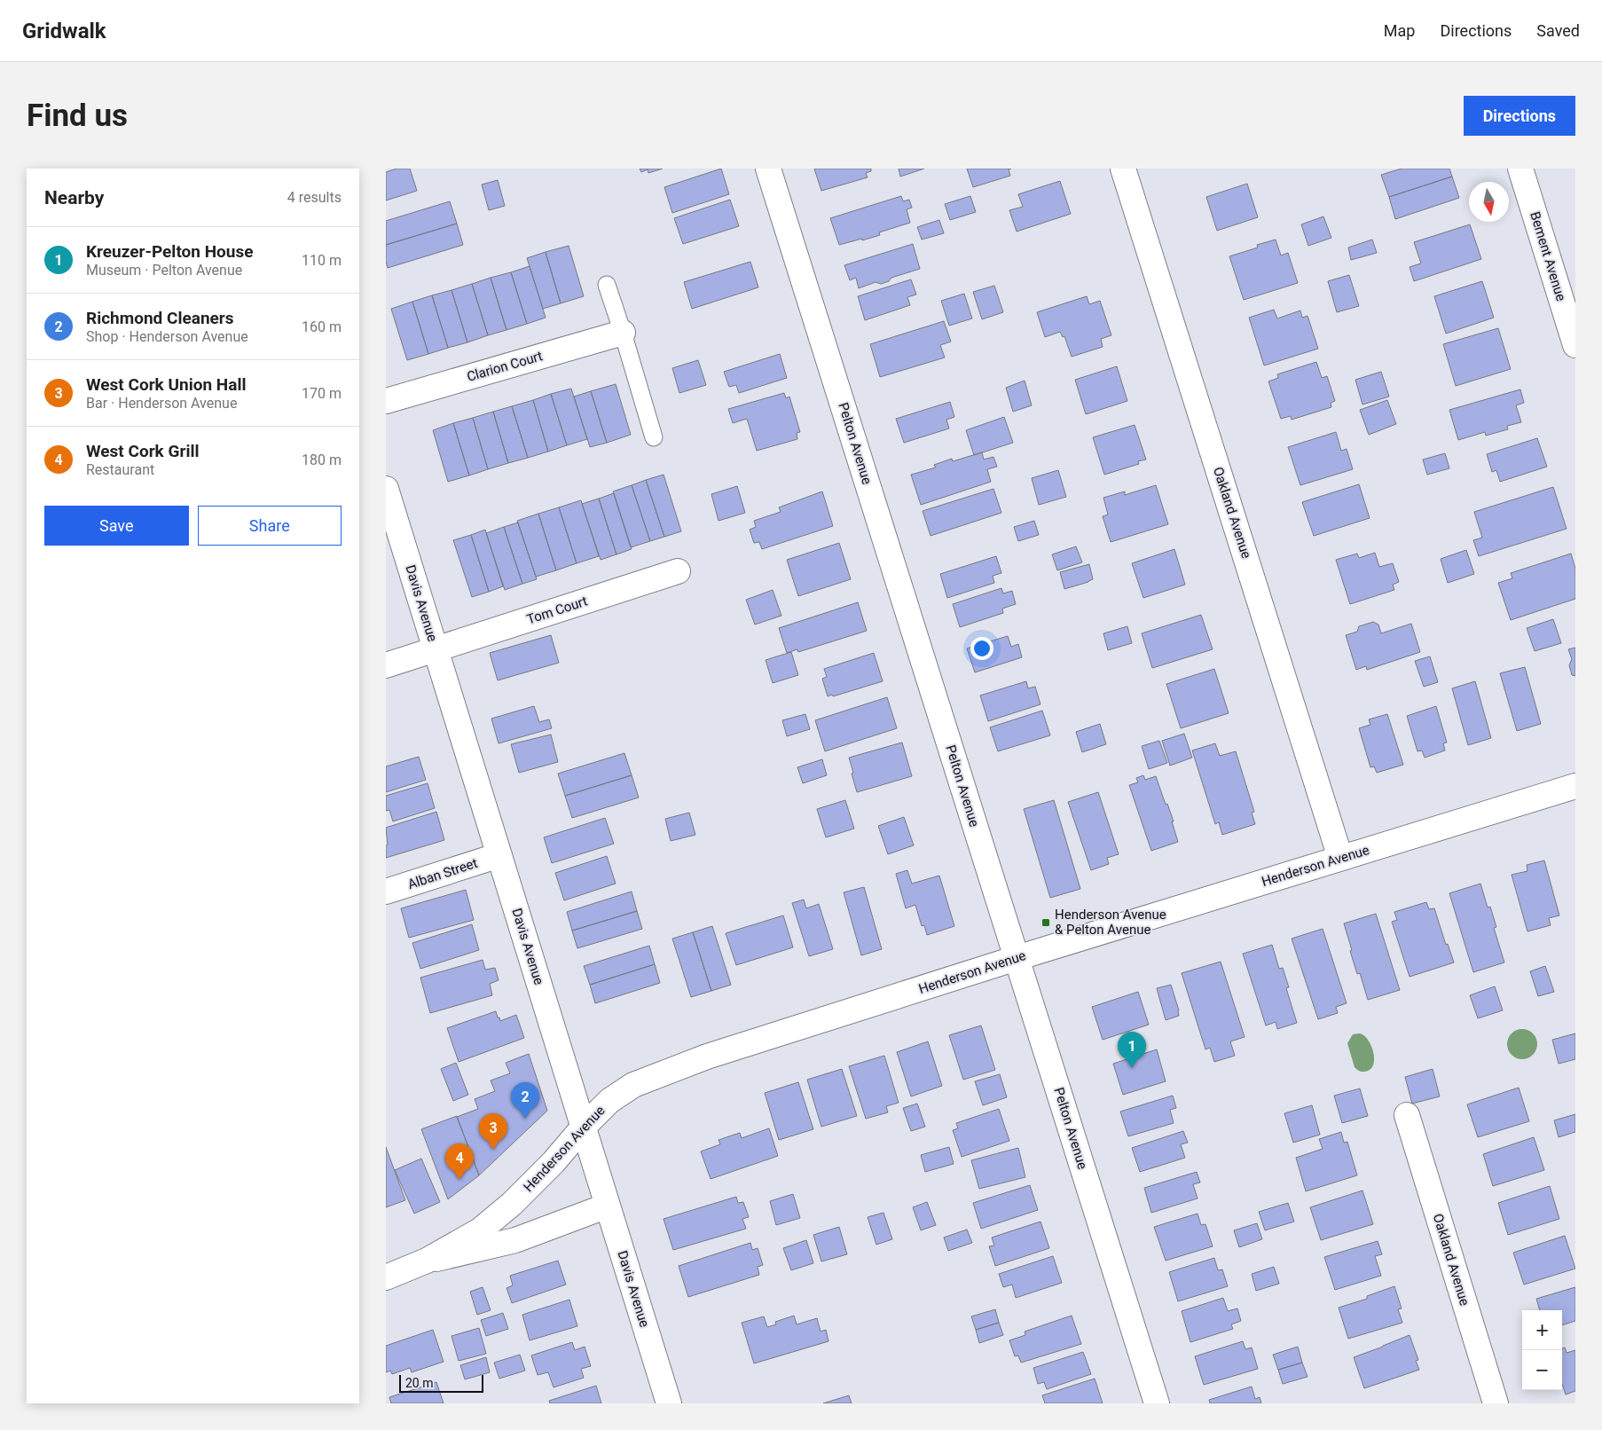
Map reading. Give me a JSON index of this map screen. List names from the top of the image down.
{
  "streets": {
    "street": [
      "Bement Avenue",
      "Clarion Court",
      "Pelton Avenue",
      "Oakland Avenue",
      "Davis Avenue",
      "Tom Court",
      "Henderson Avenue",
      "Alban Street"
    ]
  },
  "crossings": [
    ["Pelton Avenue", "Henderson Avenue"],
    ["Oakland Avenue", "Henderson Avenue"],
    ["Davis Avenue", "Tom Court"],
    ["Davis Avenue", "Henderson Avenue"],
    ["Davis Avenue", "Alban Street"]
  ],
  "places": {
    "transit": ["Henderson Avenue & Pelton Avenue"]
  },
  "scale_bar": "20 m",
  "north": "bottom",
  "page": {
    "header": "Gridwalk",
    "nav": ["Map", "Directions", "Saved"],
    "buttons": [
      "Directions",
      ["Save", "Share"]
    ],
    "title": "Find us",
    "heading": ["Nearby", "4 results"],
    "list": [
      {
        "mark": "1",
        "name": "Kreuzer-Pelton House",
        "note": "Museum · Pelton Avenue",
        "value": "110 m"
      },
      {
        "mark": "2",
        "name": "Richmond Cleaners",
        "note": "Shop · Henderson Avenue",
        "value": "160 m"
      },
      {
        "mark": "3",
        "name": "West Cork Union Hall",
        "note": "Bar · Henderson Avenue",
        "value": "170 m"
      },
      {
        "mark": "4",
        "name": "West Cork Grill",
        "note": "Restaurant",
        "value": "180 m"
      }
    ],
    "pins": [
      "1",
      "2",
      "3",
      "4"
    ],
    "map_buttons": ["+", "−"],
    "scale": "20 m"
  }
}
